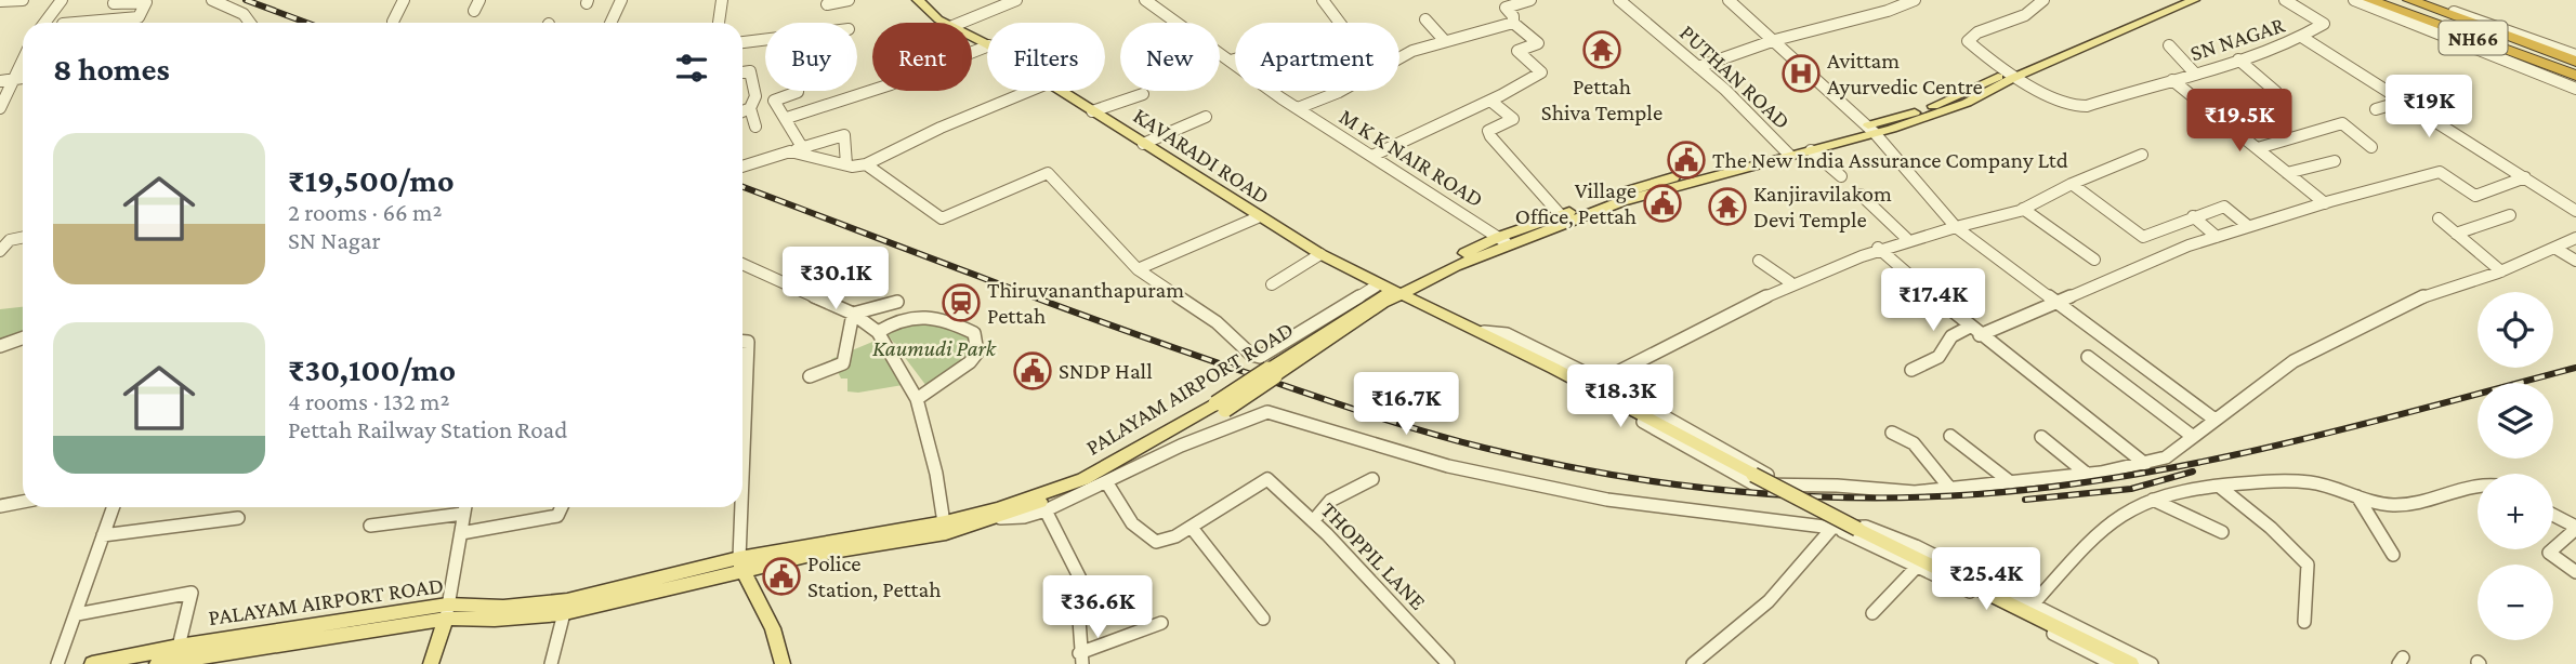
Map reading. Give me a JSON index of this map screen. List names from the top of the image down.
{
  "streets": {
    "highway": ["NH66"],
    "main road": ["KAVARADI ROAD", "PALAYAM AIRPORT ROAD"],
    "street": [
      "SN NAGAR",
      "PUTHAN ROAD",
      "M K K NAIR ROAD",
      "THOPPIL LANE"
    ]
  },
  "crossings": [
    ["SN NAGAR", "PALAYAM AIRPORT ROAD"],
    ["PUTHAN ROAD", "PALAYAM AIRPORT ROAD"],
    ["KAVARADI ROAD", "PALAYAM AIRPORT ROAD"],
    ["M K K NAIR ROAD", "PALAYAM AIRPORT ROAD"]
  ],
  "parks": ["Kaumudi Park"],
  "places": {
    "temple": ["Pettah Shiva Temple", "Kanjiravilakom Devi Temple"],
    "hospital": ["Avittam Ayurvedic Centre"],
    "public building": [
      "The New India Assurance Company Ltd",
      "Village Office, Pettah",
      "SNDP Hall",
      "Police Station, Pettah"
    ],
    "station": ["Thiruvananthapuram Pettah"]
  },
  "page": {
    "chip": [
      "Buy",
      "Rent",
      "Filters",
      "New",
      "Apartment"
    ],
    "heading": "8 homes",
    "price": [
      "₹19K",
      "₹19.5K",
      "₹30.1K",
      "₹17.4K",
      "₹18.3K",
      "₹16.7K",
      "₹25.4K",
      "₹36.6K"
    ],
    "list": [
      {
        "name": "₹19,500/mo",
        "note": "2 rooms · 66 m² · SN Nagar"
      },
      {
        "name": "₹30,100/mo",
        "note": "4 rooms · 132 m² · Pettah Railway Station Road"
      }
    ],
    "map_buttons": ["+", "−"]
  }
}
